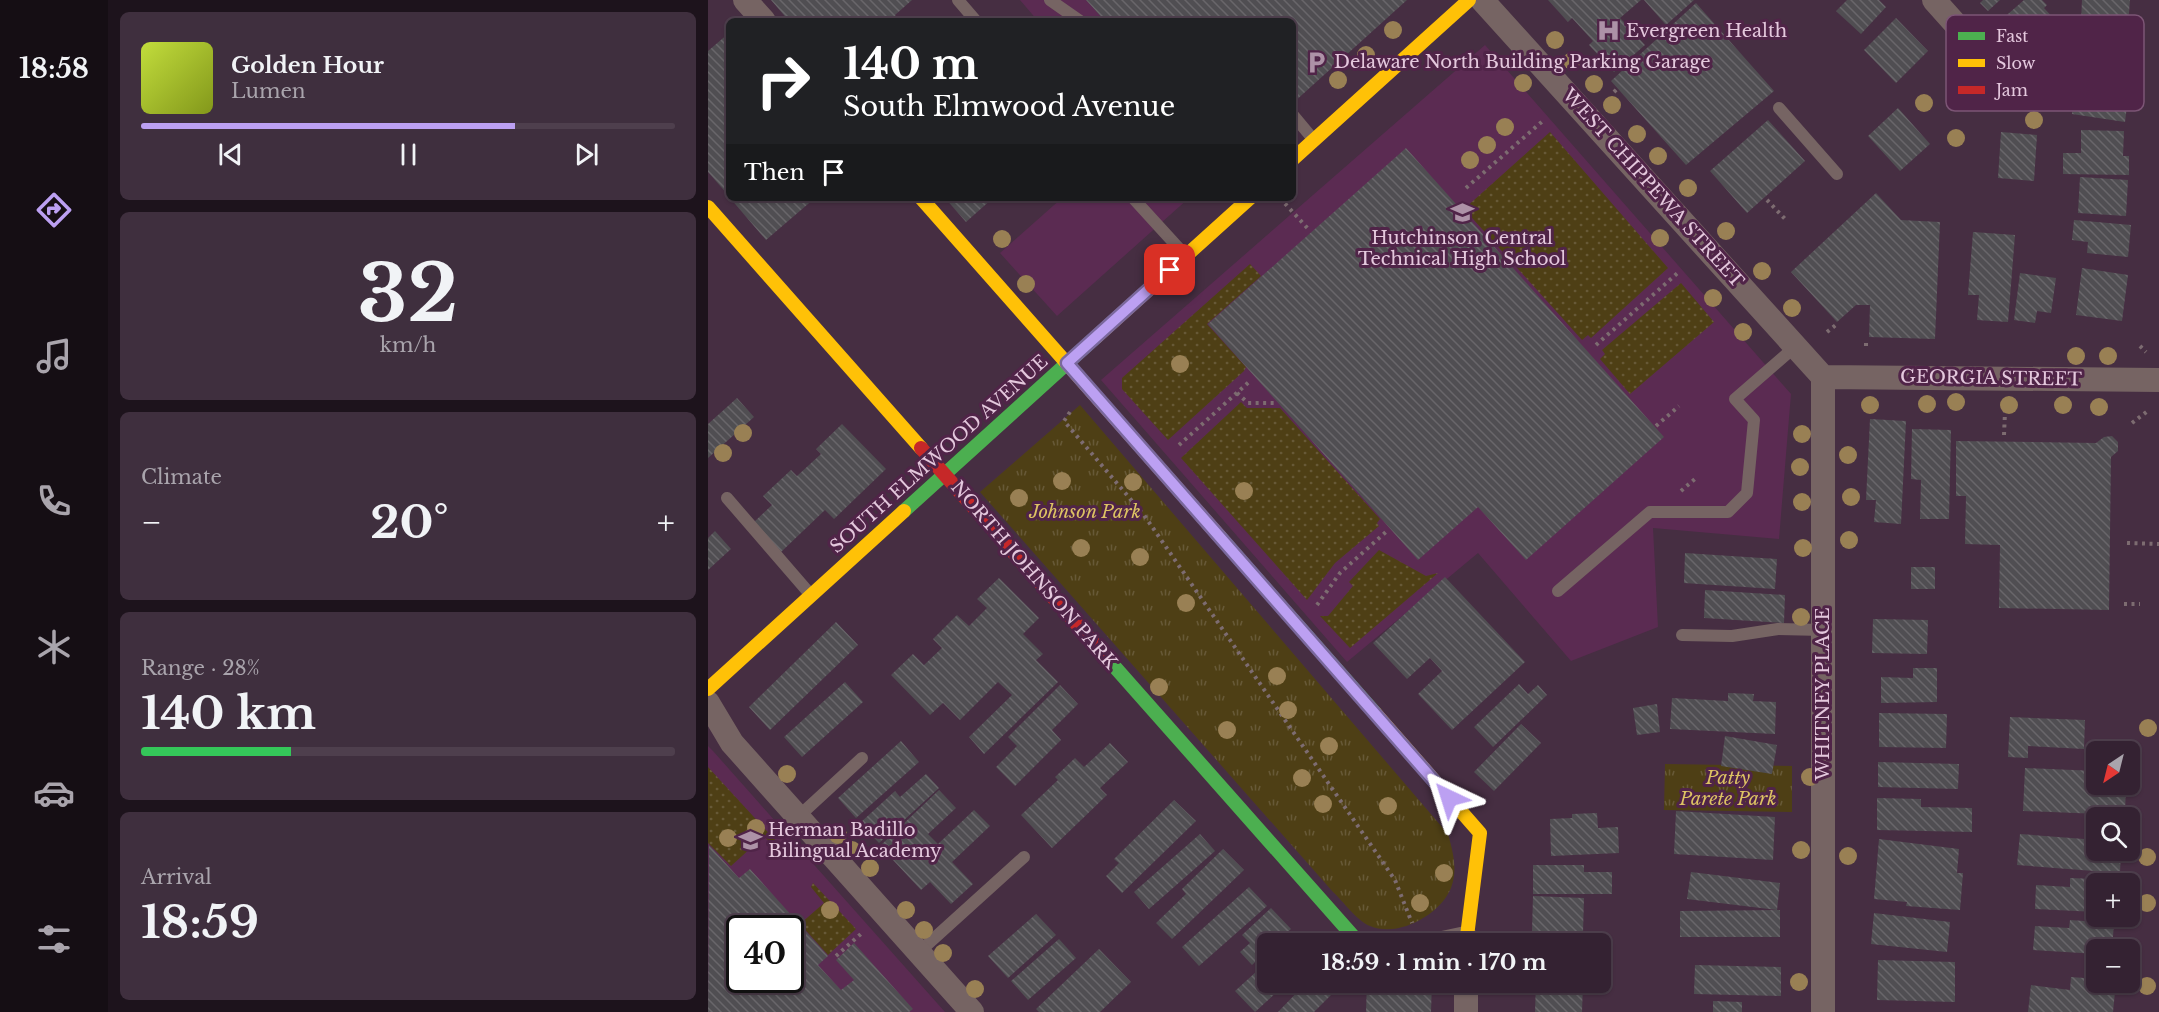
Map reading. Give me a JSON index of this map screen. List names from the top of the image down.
{
  "streets": {
    "street": [
      "WEST CHIPPEWA STREET",
      "GEORGIA STREET",
      "SOUTH ELMWOOD AVENUE",
      "NORTH JOHNSON PARK",
      "WHITNEY PLACE"
    ]
  },
  "crossings": [
    ["WEST CHIPPEWA STREET", "GEORGIA STREET"],
    ["WEST CHIPPEWA STREET", "WHITNEY PLACE"],
    ["GEORGIA STREET", "WHITNEY PLACE"],
    ["SOUTH ELMWOOD AVENUE", "NORTH JOHNSON PARK"]
  ],
  "parks": ["Johnson Park", "Patty Parete Park"],
  "places": {
    "hospital": ["Evergreen Health"],
    "parking": ["Delaware North Building Parking Garage"],
    "school or university": ["Hutchinson Central Technical High School", "Herman Badillo Bilingual Academy"]
  },
  "legend": ["Fast", "Slow", "Jam"],
  "north": "bottom left",
  "page": {
    "tabs": "18:58",
    "turn": ["140 m", "South Elmwood Avenue"],
    "song": ["Golden Hour", "Lumen"],
    "then": "Then",
    "tile": [
      ["32", "km/h"],
      "Climate",
      ["Range · 28%", "140 km"],
      ["Arrival", "18:59"]
    ],
    "heat": ["−", "20°", "+"],
    "map_buttons": ["+", "−"],
    "limit": "40",
    "trip": "18:59 · 1 min · 170 m"
  }
}
